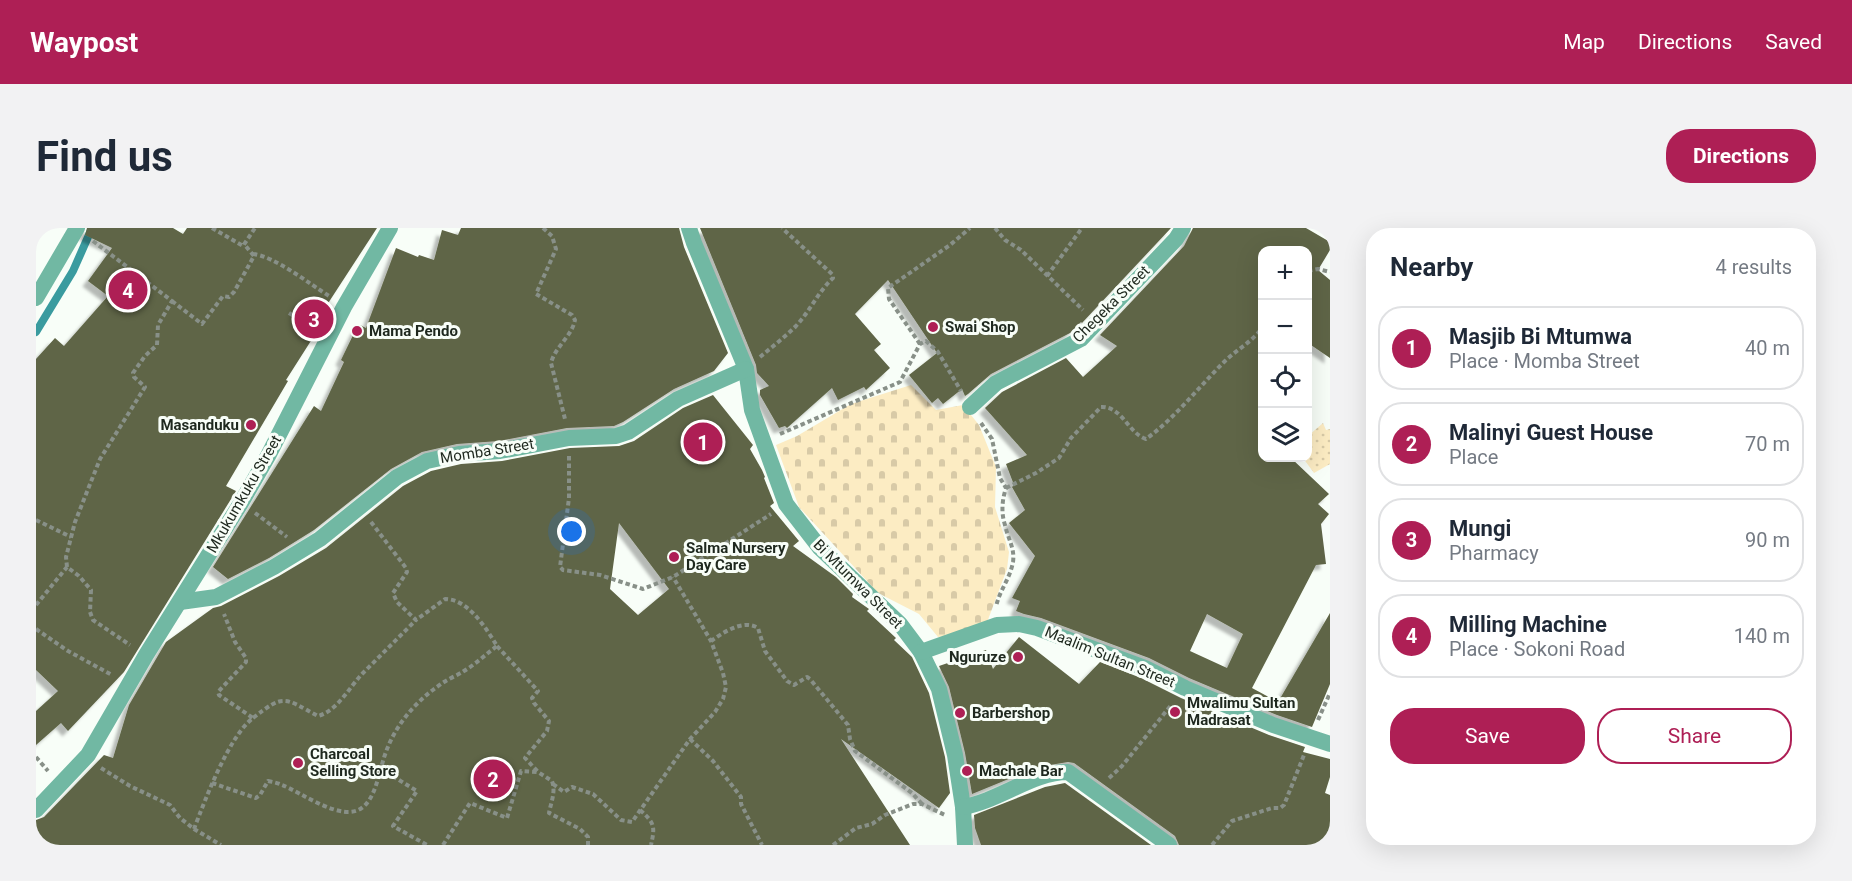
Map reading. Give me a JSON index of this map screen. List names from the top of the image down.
{
  "streets": {
    "street": [
      "Chegeka Street",
      "Momba Street",
      "Mkukumkuku Street",
      "Bi Mtumwa Street",
      "Maalim Sultan Street"
    ]
  },
  "crossings": [
    ["Momba Street", "Mkukumkuku Street"],
    ["Momba Street", "Bi Mtumwa Street"],
    ["Bi Mtumwa Street", "Maalim Sultan Street"]
  ],
  "places": [
    "Swai Shop",
    "Mama Pendo",
    "Masanduku",
    "Salma Nursery Day Care",
    "Nguruze",
    "Mwalimu Sultan Madrasat",
    "Barbershop",
    "Charcoal Selling Store",
    "Machale Bar"
  ],
  "page": {
    "header": "Waypost",
    "nav": ["Map", "Directions", "Saved"],
    "buttons": [
      "Directions",
      ["Save", "Share"]
    ],
    "title": "Find us",
    "heading": ["Nearby", "4 results"],
    "map_buttons": ["+", "−"],
    "pins": [
      "4",
      "3",
      "1",
      "2"
    ],
    "list": [
      {
        "mark": "1",
        "name": "Masjib Bi Mtumwa",
        "note": "Place · Momba Street",
        "value": "40 m"
      },
      {
        "mark": "2",
        "name": "Malinyi Guest House",
        "note": "Place",
        "value": "70 m"
      },
      {
        "mark": "3",
        "name": "Mungi",
        "note": "Pharmacy",
        "value": "90 m"
      },
      {
        "mark": "4",
        "name": "Milling Machine",
        "note": "Place · Sokoni Road",
        "value": "140 m"
      }
    ]
  }
}
